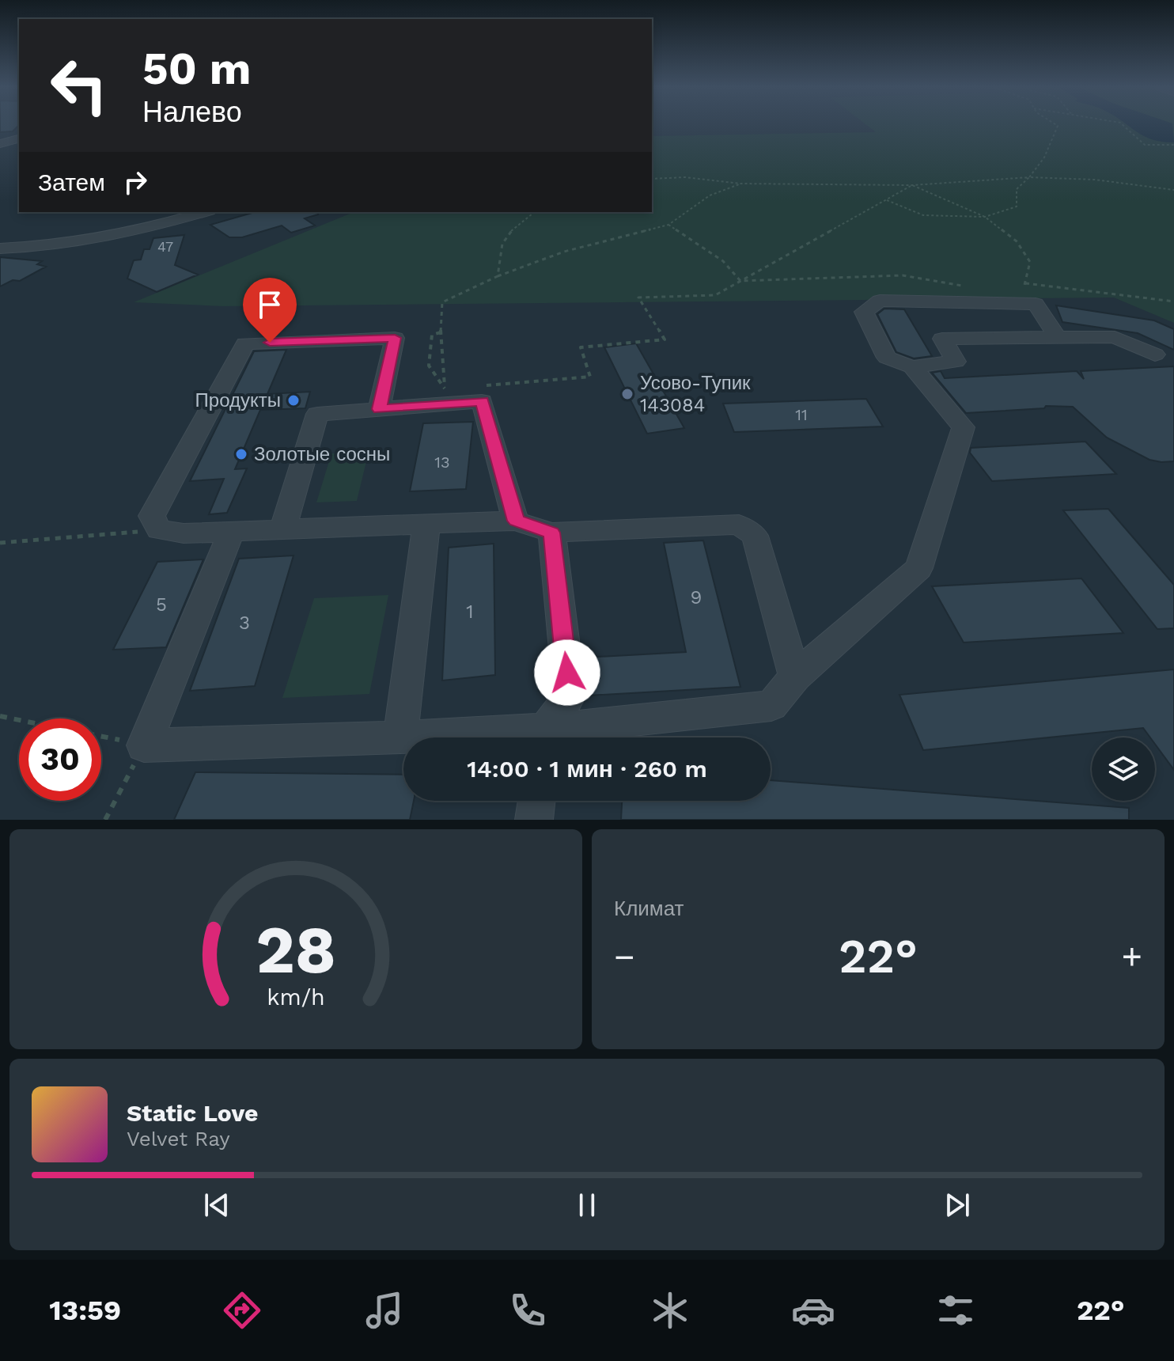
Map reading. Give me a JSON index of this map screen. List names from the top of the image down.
{
  "places": ["Усово-Тупик 143084", "Продукты", "Золотые сосны"],
  "house_numbers": [
    "47",
    "11",
    "13",
    "9",
    "5",
    "1",
    "3"
  ],
  "page": {
    "turn": ["50 m", "Налево"],
    "then": "Затем",
    "limit": "30",
    "trip": "14:00 · 1 мин · 260 m",
    "tile": "Климат",
    "heat": ["−", "22°", "+"],
    "song": ["Static Love", "Velvet Ray"],
    "tabs": ["13:59", "22°"],
    "gauge": ["28", "km/h"]
  }
}
